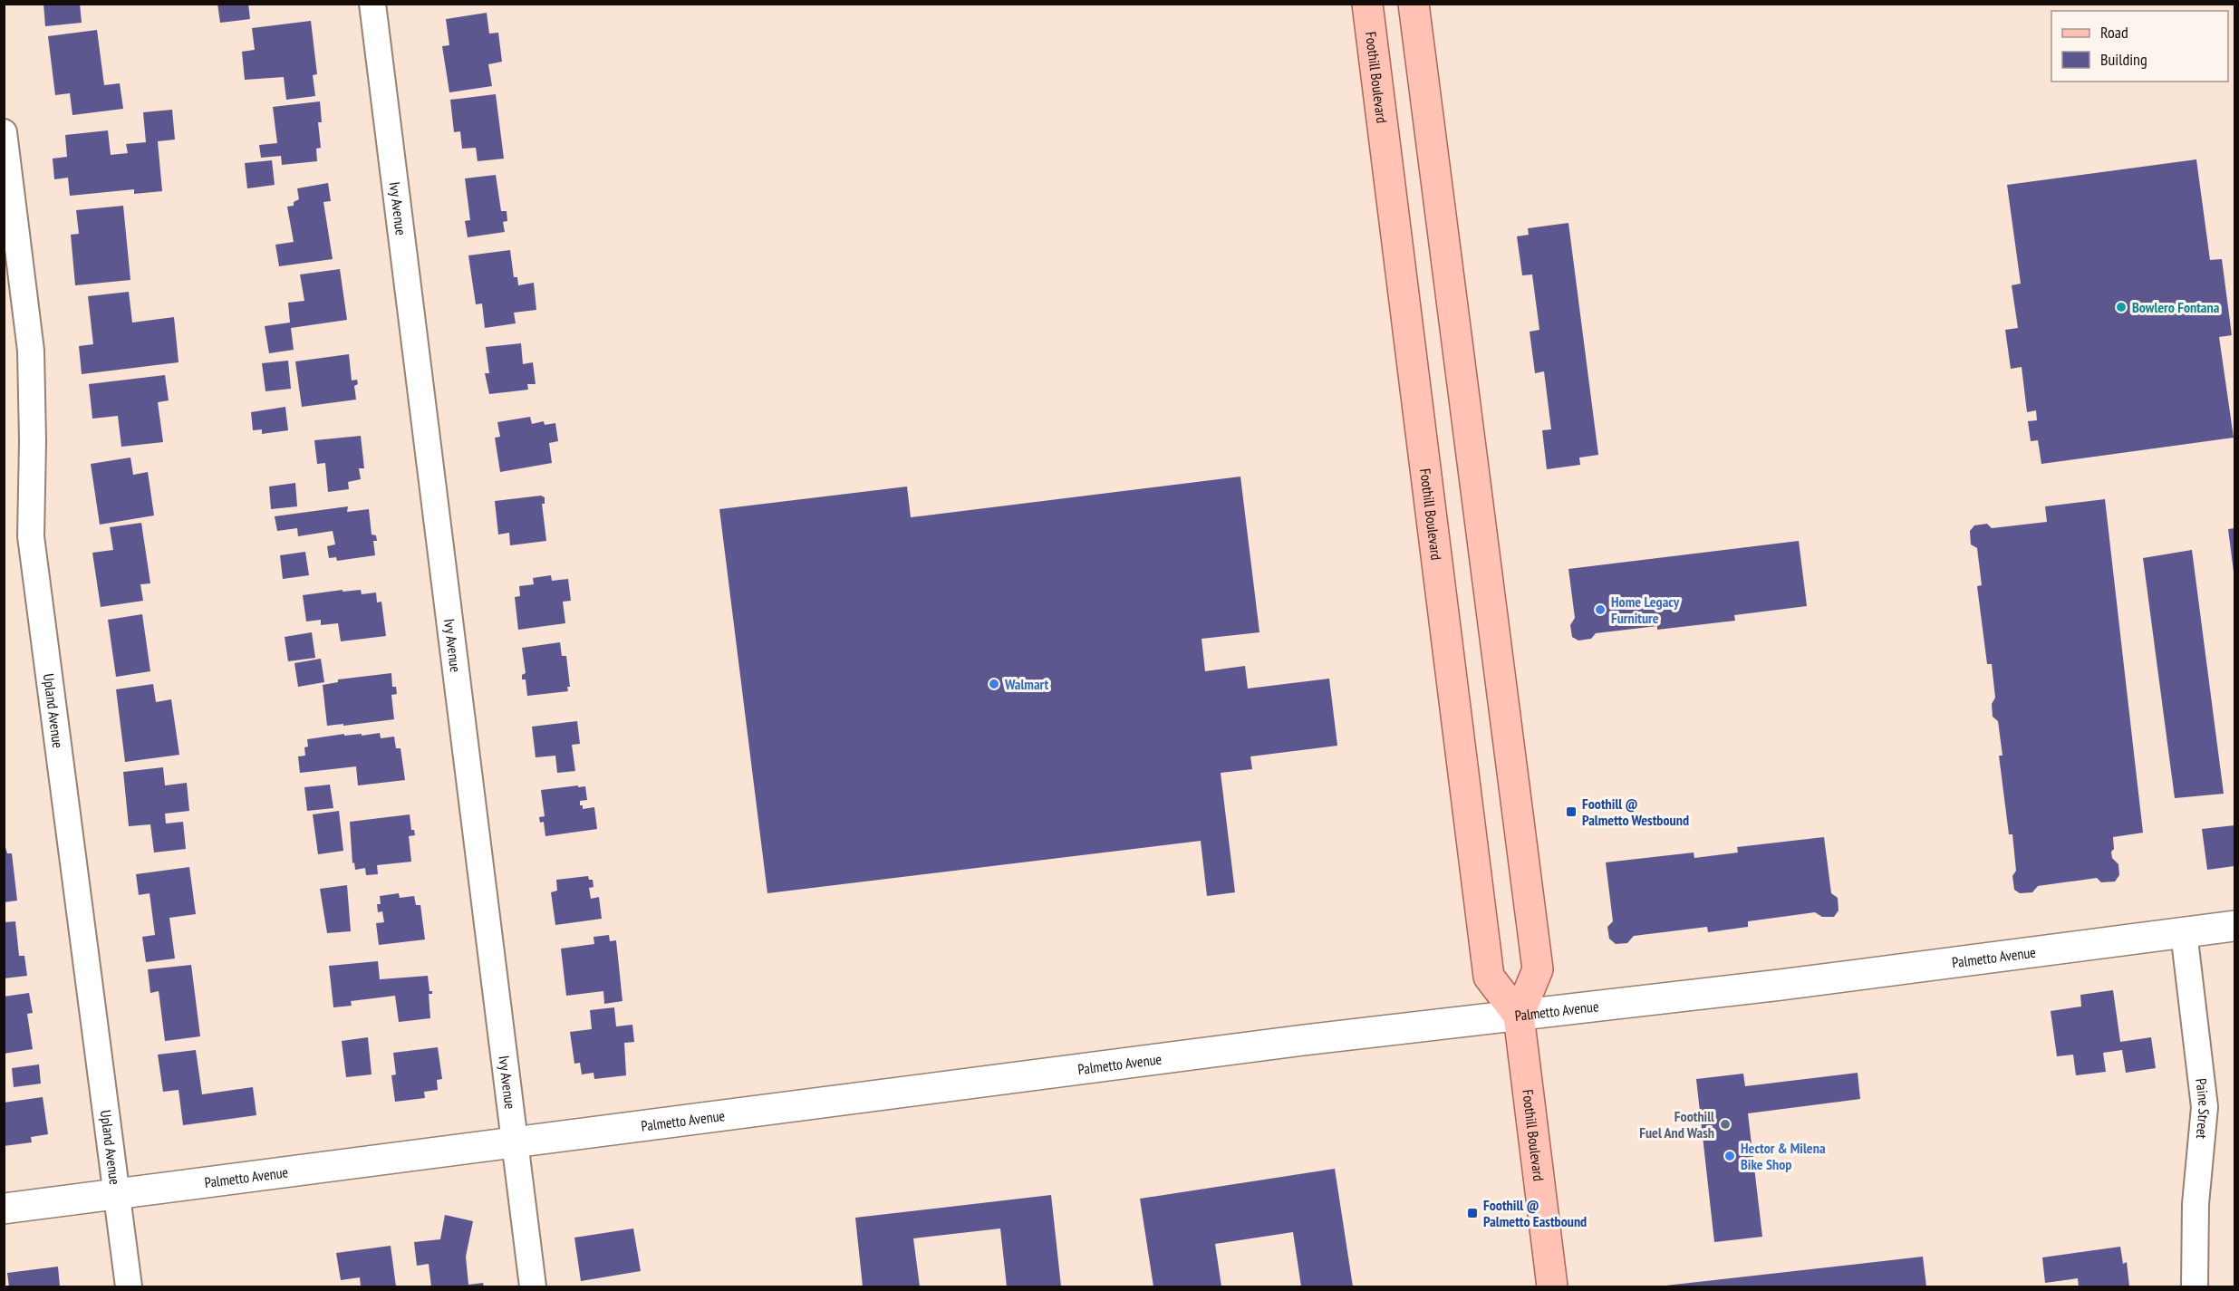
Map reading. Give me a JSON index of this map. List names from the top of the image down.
{
  "streets": {
    "main road": ["Foothill Boulevard"],
    "street": [
      "Ivy Avenue",
      "Upland Avenue",
      "Palmetto Avenue",
      "Paine Street"
    ]
  },
  "crossings": [
    ["Foothill Boulevard", "Palmetto Avenue"],
    ["Ivy Avenue", "Palmetto Avenue"],
    ["Upland Avenue", "Palmetto Avenue"],
    ["Palmetto Avenue", "Paine Street"]
  ],
  "places": {
    "other": [
      "Bowlero Fontana",
      "Home Legacy Furniture",
      "Walmart",
      "Foothill Fuel And Wash",
      "Hector & Milena Bike Shop"
    ],
    "transit": ["Foothill @ Palmetto Westbound", "Foothill @ Palmetto Eastbound"]
  },
  "legend": ["Road", "Building"]
}
